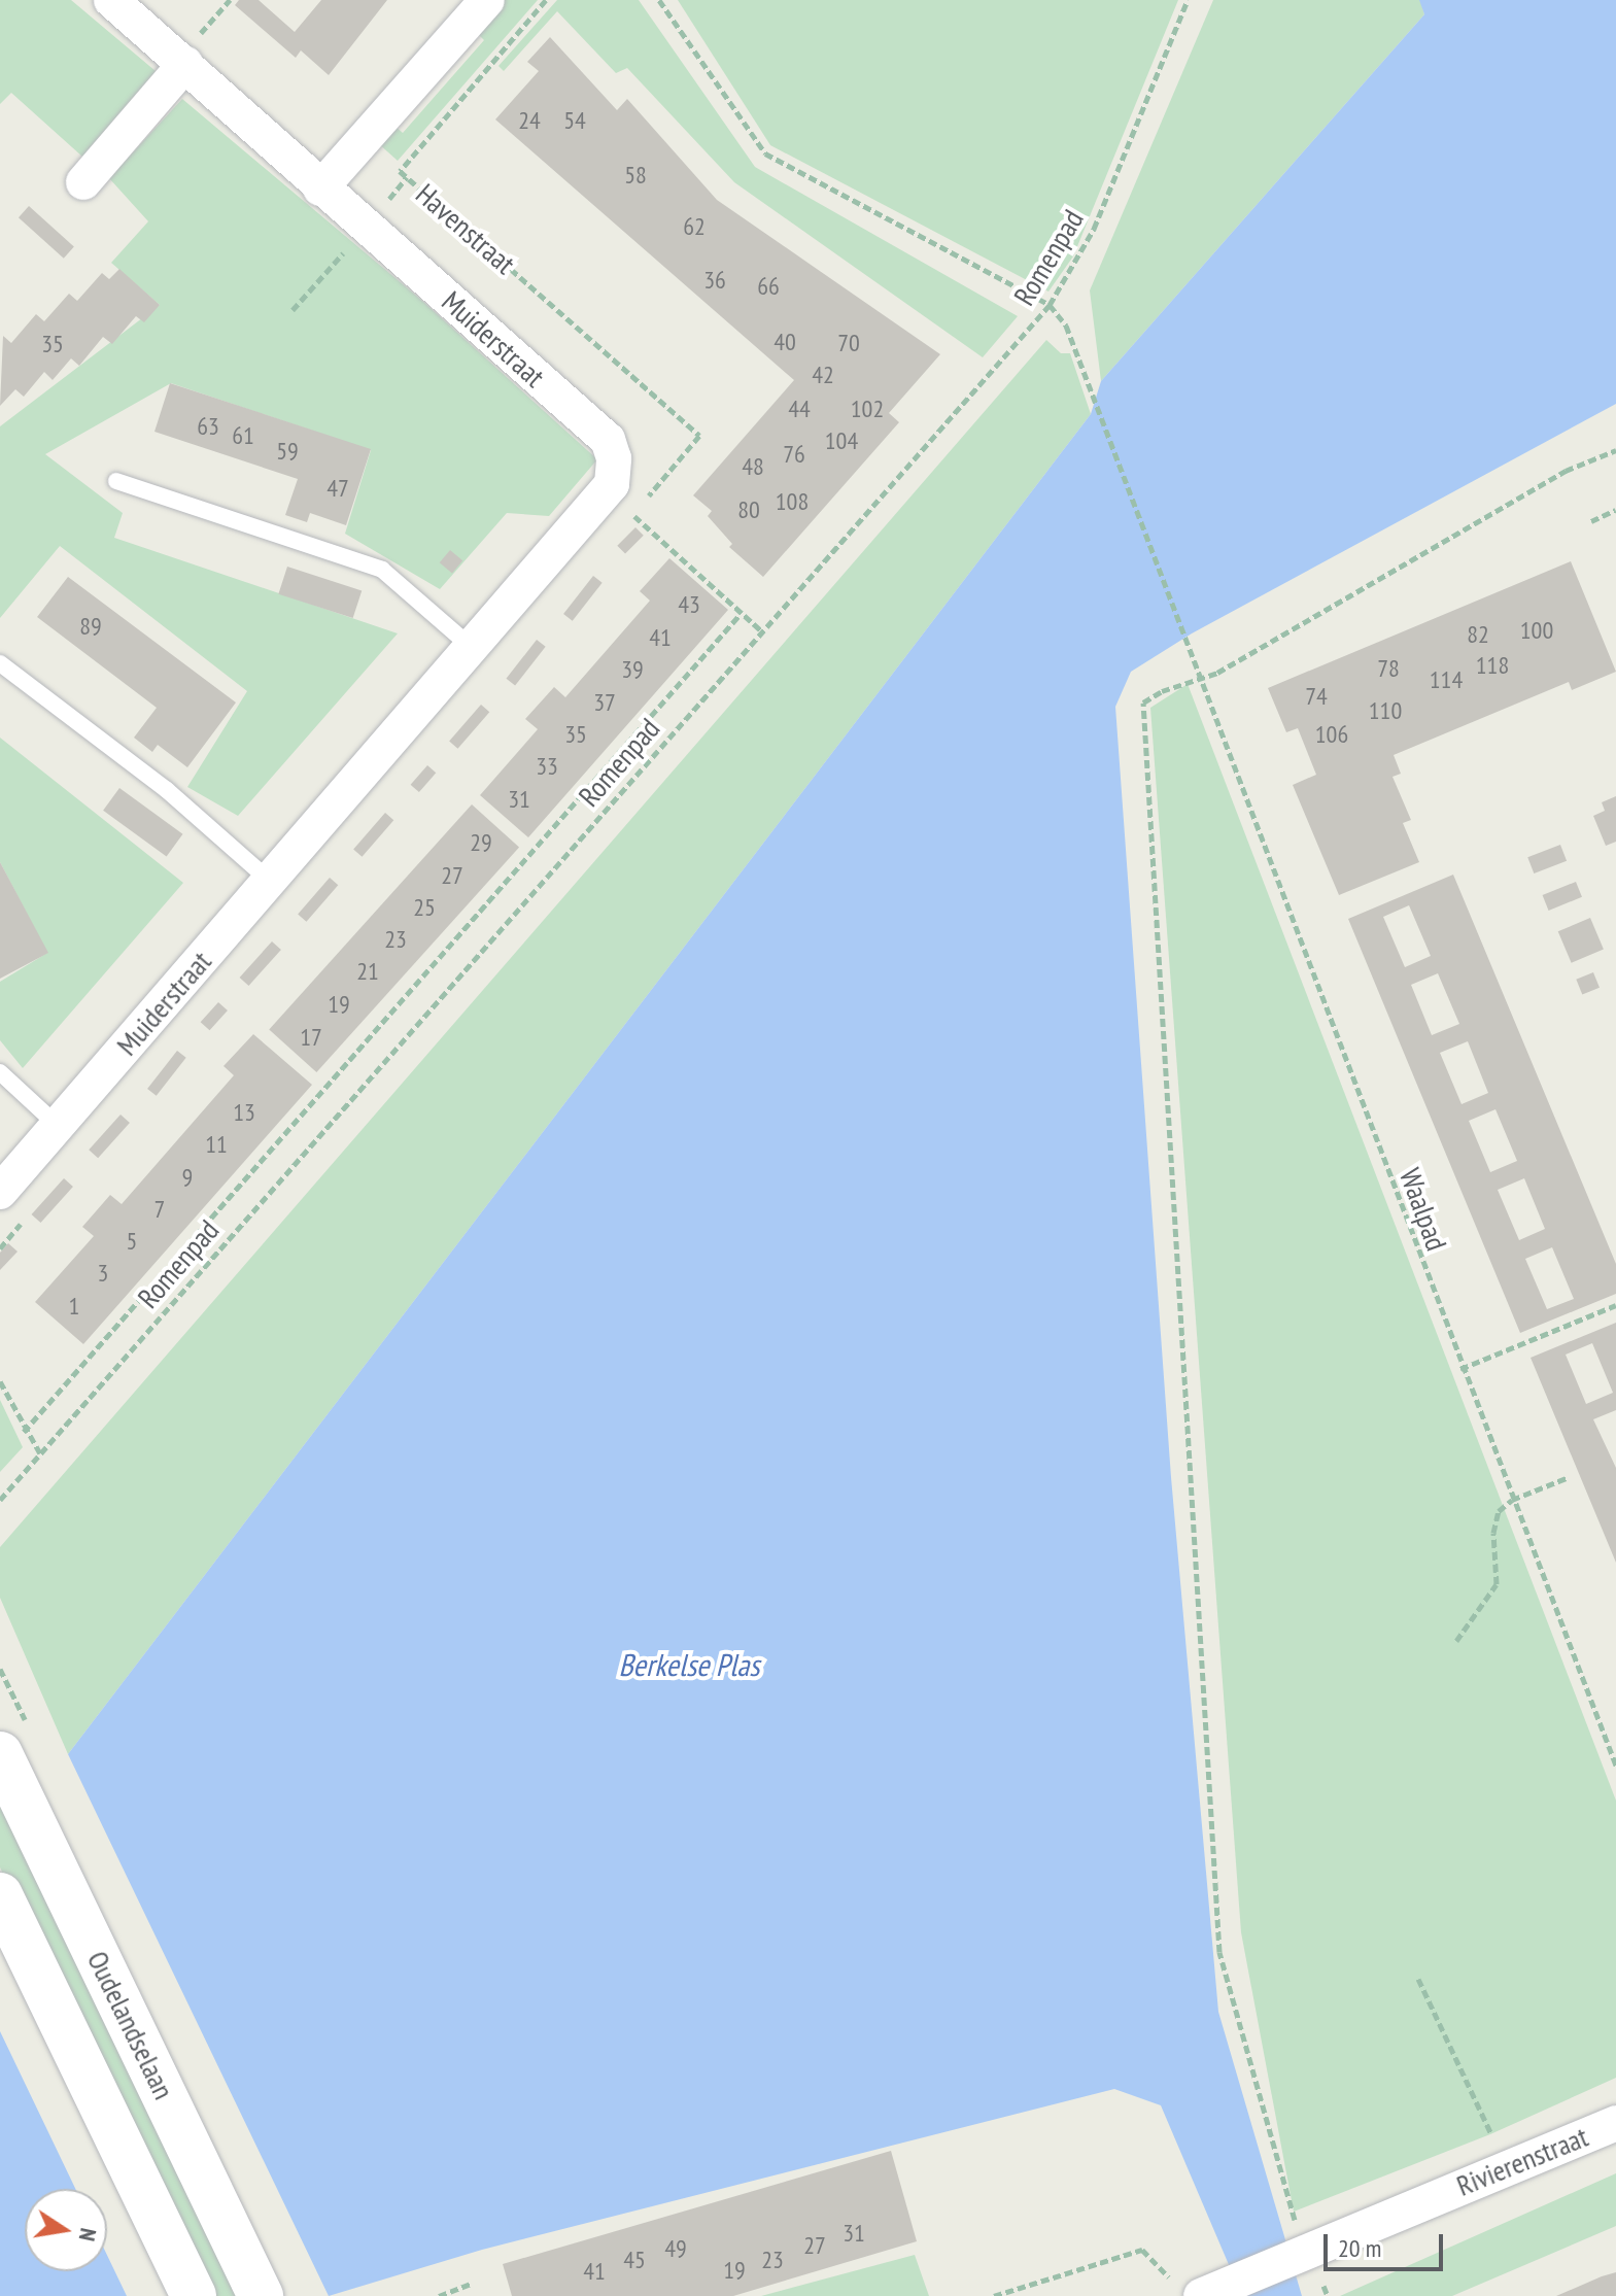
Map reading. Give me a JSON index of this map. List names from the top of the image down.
{
  "streets": {
    "street": ["Muiderstraat", "Oudelandselaan", "Rivierenstraat"],
    "path": ["Havenstraat", "Romenpad", "Waalpad"]
  },
  "crossings": [
    ["Romenpad", "Waalpad"]
  ],
  "water": ["Berkelse Plas"],
  "house_numbers": [
    "24",
    "54",
    "58",
    "62",
    "36",
    "66",
    "40",
    "70",
    "35",
    "42",
    "44",
    "102",
    "63",
    "61",
    "104",
    "59",
    "76",
    "48",
    "47",
    "108",
    "80",
    "43",
    "89",
    "100",
    "82",
    "41",
    "118",
    "78",
    "39",
    "114",
    "74",
    "37",
    "110",
    "35",
    "106",
    "33",
    "31",
    "29",
    "27",
    "25",
    "23",
    "21",
    "19",
    "17",
    "13",
    "11",
    "9",
    "7",
    "5",
    "3",
    "1",
    "31",
    "27",
    "49",
    "45",
    "23",
    "19",
    "41"
  ],
  "scale_bar": "20 m",
  "north": "right"
}
